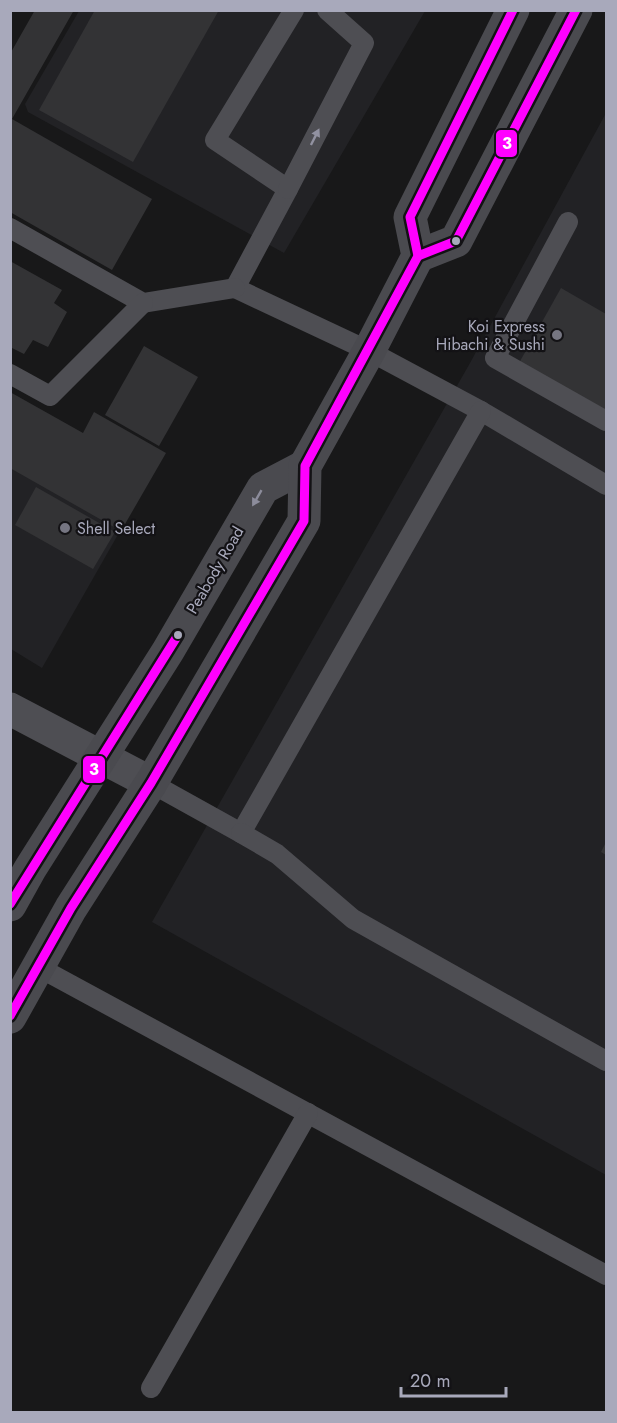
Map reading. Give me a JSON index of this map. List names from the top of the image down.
{
  "streets": {
    "main road": ["Peabody Road"]
  },
  "places": ["Koi Express Hibachi & Sushi", "Shell Select"],
  "lines": ["transit line 3"],
  "scale_bar": "20 m"
}
